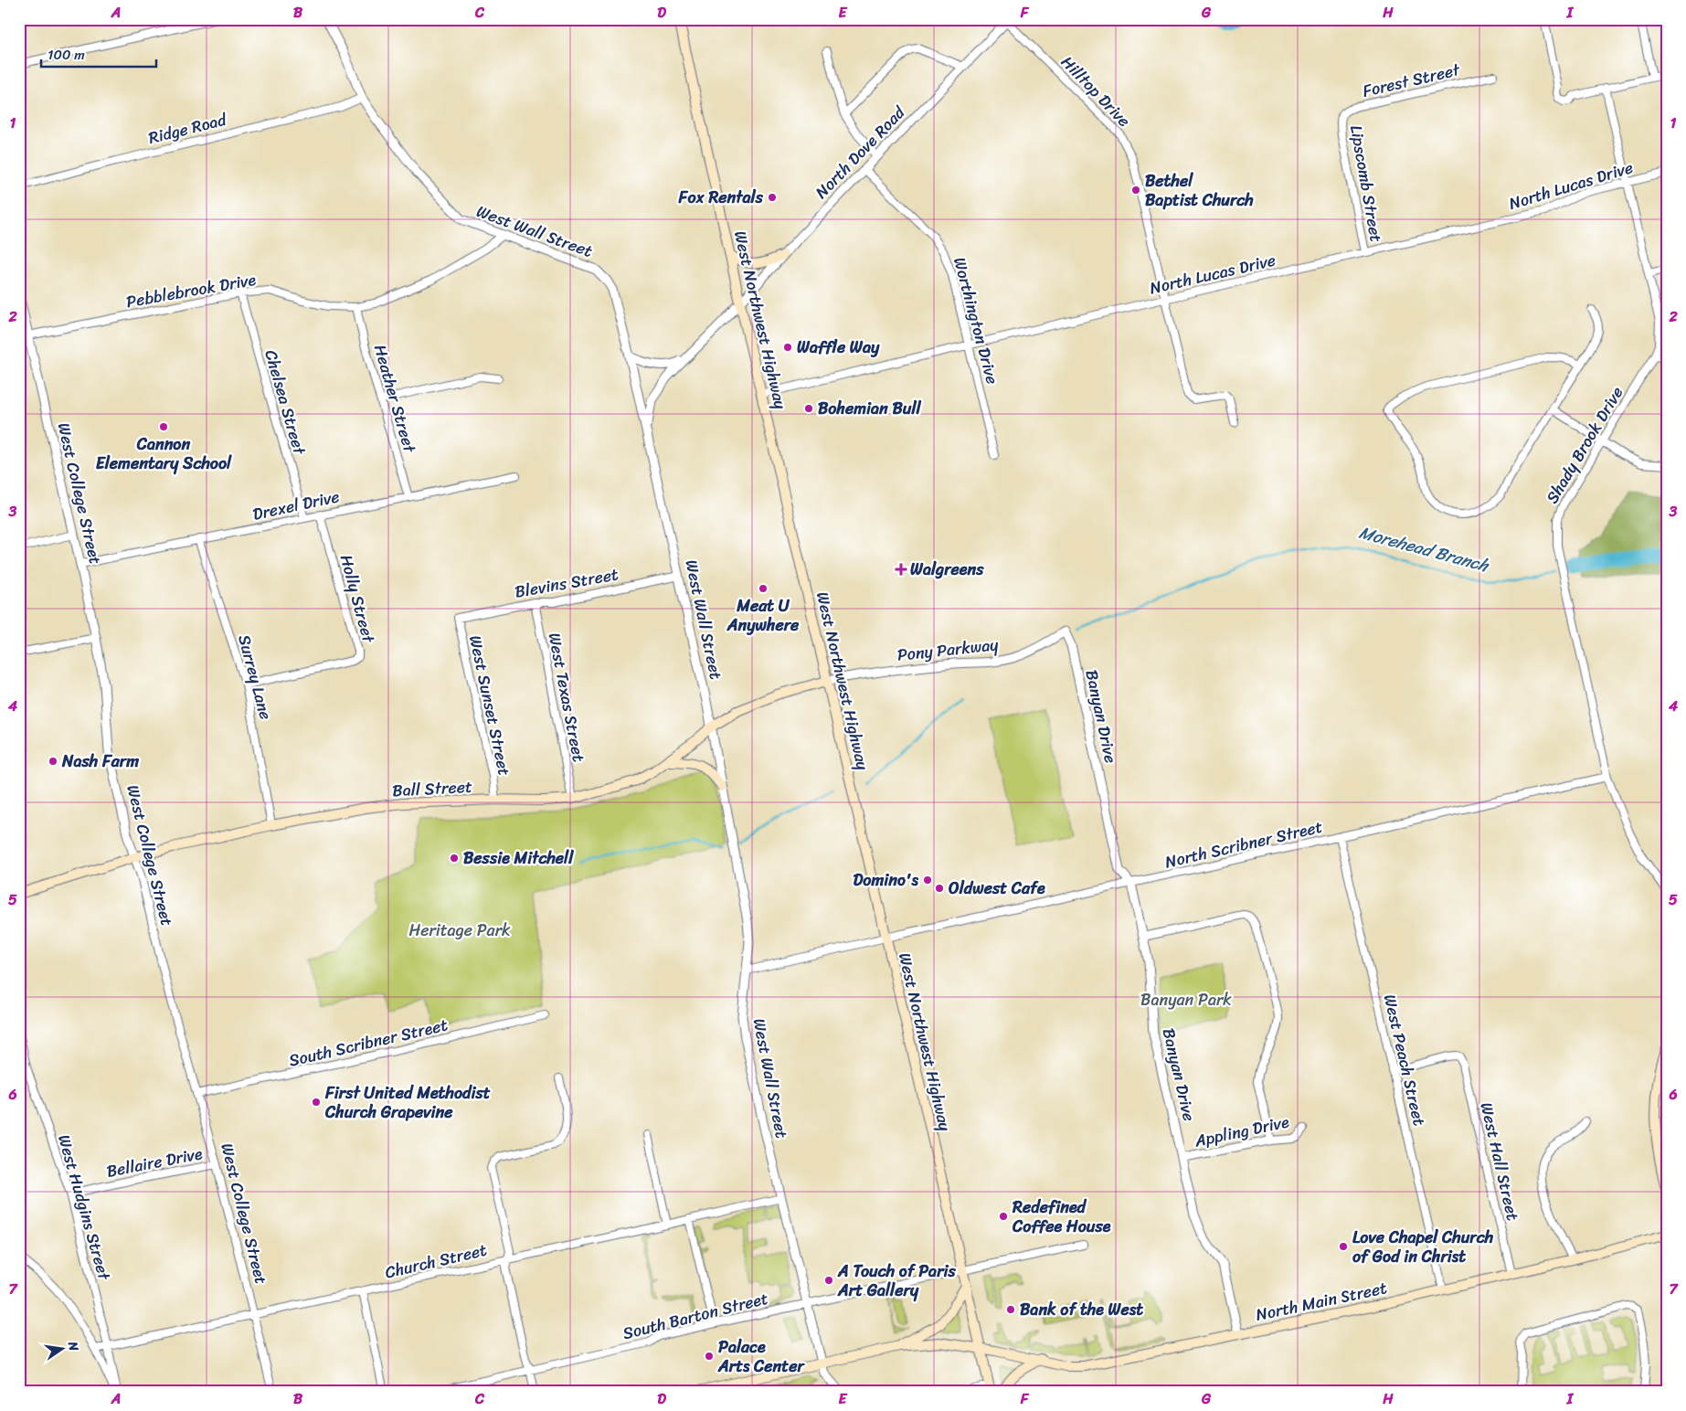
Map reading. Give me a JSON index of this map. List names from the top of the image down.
{
  "streets": {
    "main road": ["West Northwest Highway", "Ball Street", "North Main Street"],
    "street": [
      "Forest Street",
      "Hilltop Drive",
      "Ridge Road",
      "North Dove Road",
      "Lipscomb Street",
      "North Lucas Drive",
      "West Wall Street",
      "Pebblebrook Drive",
      "Worthington Drive",
      "Heather Street",
      "Chelsea Street",
      "Shady Brook Drive",
      "West College Street",
      "Drexel Drive",
      "Blevins Street",
      "Holly Street",
      "Pony Parkway",
      "Surrey Lane",
      "West Texas Street",
      "West Sunset Street",
      "Banyan Drive",
      "North Scribner Street",
      "South Scribner Street",
      "West Peach Street",
      "Appling Drive",
      "West Hall Street",
      "Bellaire Drive",
      "West Hudgins Street",
      "Church Street",
      "South Barton Street"
    ]
  },
  "crossings": [
    ["Forest Street", "Lipscomb Street"],
    ["Hilltop Drive", "North Dove Road"],
    ["Hilltop Drive", "North Lucas Drive"],
    ["Ridge Road", "West Wall Street"],
    ["North Dove Road", "West Wall Street"],
    ["North Dove Road", "West Northwest Highway"],
    ["North Dove Road", "Worthington Drive"],
    ["Lipscomb Street", "North Lucas Drive"],
    ["North Lucas Drive", "West Northwest Highway"],
    ["North Lucas Drive", "Worthington Drive"],
    ["North Lucas Drive", "Shady Brook Drive"],
    ["West Wall Street", "Pebblebrook Drive"],
    ["West Wall Street", "Blevins Street"],
    ["West Wall Street", "Ball Street"],
    ["West Wall Street", "Church Street"],
    ["West Wall Street", "South Barton Street"],
    ["Pebblebrook Drive", "Heather Street"],
    ["Pebblebrook Drive", "Chelsea Street"],
    ["Pebblebrook Drive", "West College Street"],
    ["West Northwest Highway", "Pony Parkway"],
    ["West Northwest Highway", "Ball Street"],
    ["West Northwest Highway", "North Scribner Street"],
    ["West Northwest Highway", "North Main Street"],
    ["West Northwest Highway", "South Barton Street"],
    ["Heather Street", "Drexel Drive"],
    ["Chelsea Street", "Drexel Drive"],
    ["Shady Brook Drive", "North Scribner Street"],
    ["West College Street", "Drexel Drive"],
    ["West College Street", "Ball Street"],
    ["West College Street", "South Scribner Street"],
    ["West College Street", "Bellaire Drive"],
    ["West College Street", "Church Street"],
    ["Drexel Drive", "Holly Street"],
    ["Drexel Drive", "Surrey Lane"],
    ["Blevins Street", "West Texas Street"],
    ["Blevins Street", "West Sunset Street"],
    ["Holly Street", "Surrey Lane"],
    ["Pony Parkway", "Banyan Drive"],
    ["Pony Parkway", "Ball Street"],
    ["Surrey Lane", "Ball Street"],
    ["West Texas Street", "Ball Street"],
    ["West Sunset Street", "Ball Street"],
    ["Banyan Drive", "North Scribner Street"],
    ["Banyan Drive", "Appling Drive"],
    ["Banyan Drive", "North Main Street"],
    ["North Scribner Street", "West Peach Street"],
    ["West Peach Street", "West Hall Street"],
    ["West Peach Street", "North Main Street"],
    ["West Hall Street", "North Main Street"],
    ["Bellaire Drive", "West Hudgins Street"],
    ["West Hudgins Street", "Church Street"]
  ],
  "water": ["Morehead Branch"],
  "parks": ["Heritage Park", "Banyan Park"],
  "places": {
    "other": [
      "Bethel Baptist Church",
      "Fox Rentals",
      "Waffle Way",
      "Bohemian Bull",
      "Cannon Elementary School",
      "Meat U Anywhere",
      "Nash Farm",
      "Bessie Mitchell",
      "Domino's",
      "Oldwest Cafe",
      "First United Methodist Church Grapevine",
      "Redefined Coffee House",
      "Love Chapel Church of God in Christ",
      "A Touch of Paris Art Gallery",
      "Bank of the West",
      "Palace Arts Center"
    ],
    "health": ["Walgreens"]
  },
  "scale_bar": "100 m",
  "north": "right",
  "grid": {
    "columns": [
      "A",
      "B",
      "C",
      "D",
      "E",
      "F",
      "G",
      "H",
      "I"
    ],
    "rows": [
      "1",
      "2",
      "3",
      "4",
      "5",
      "6",
      "7"
    ]
  }
}
